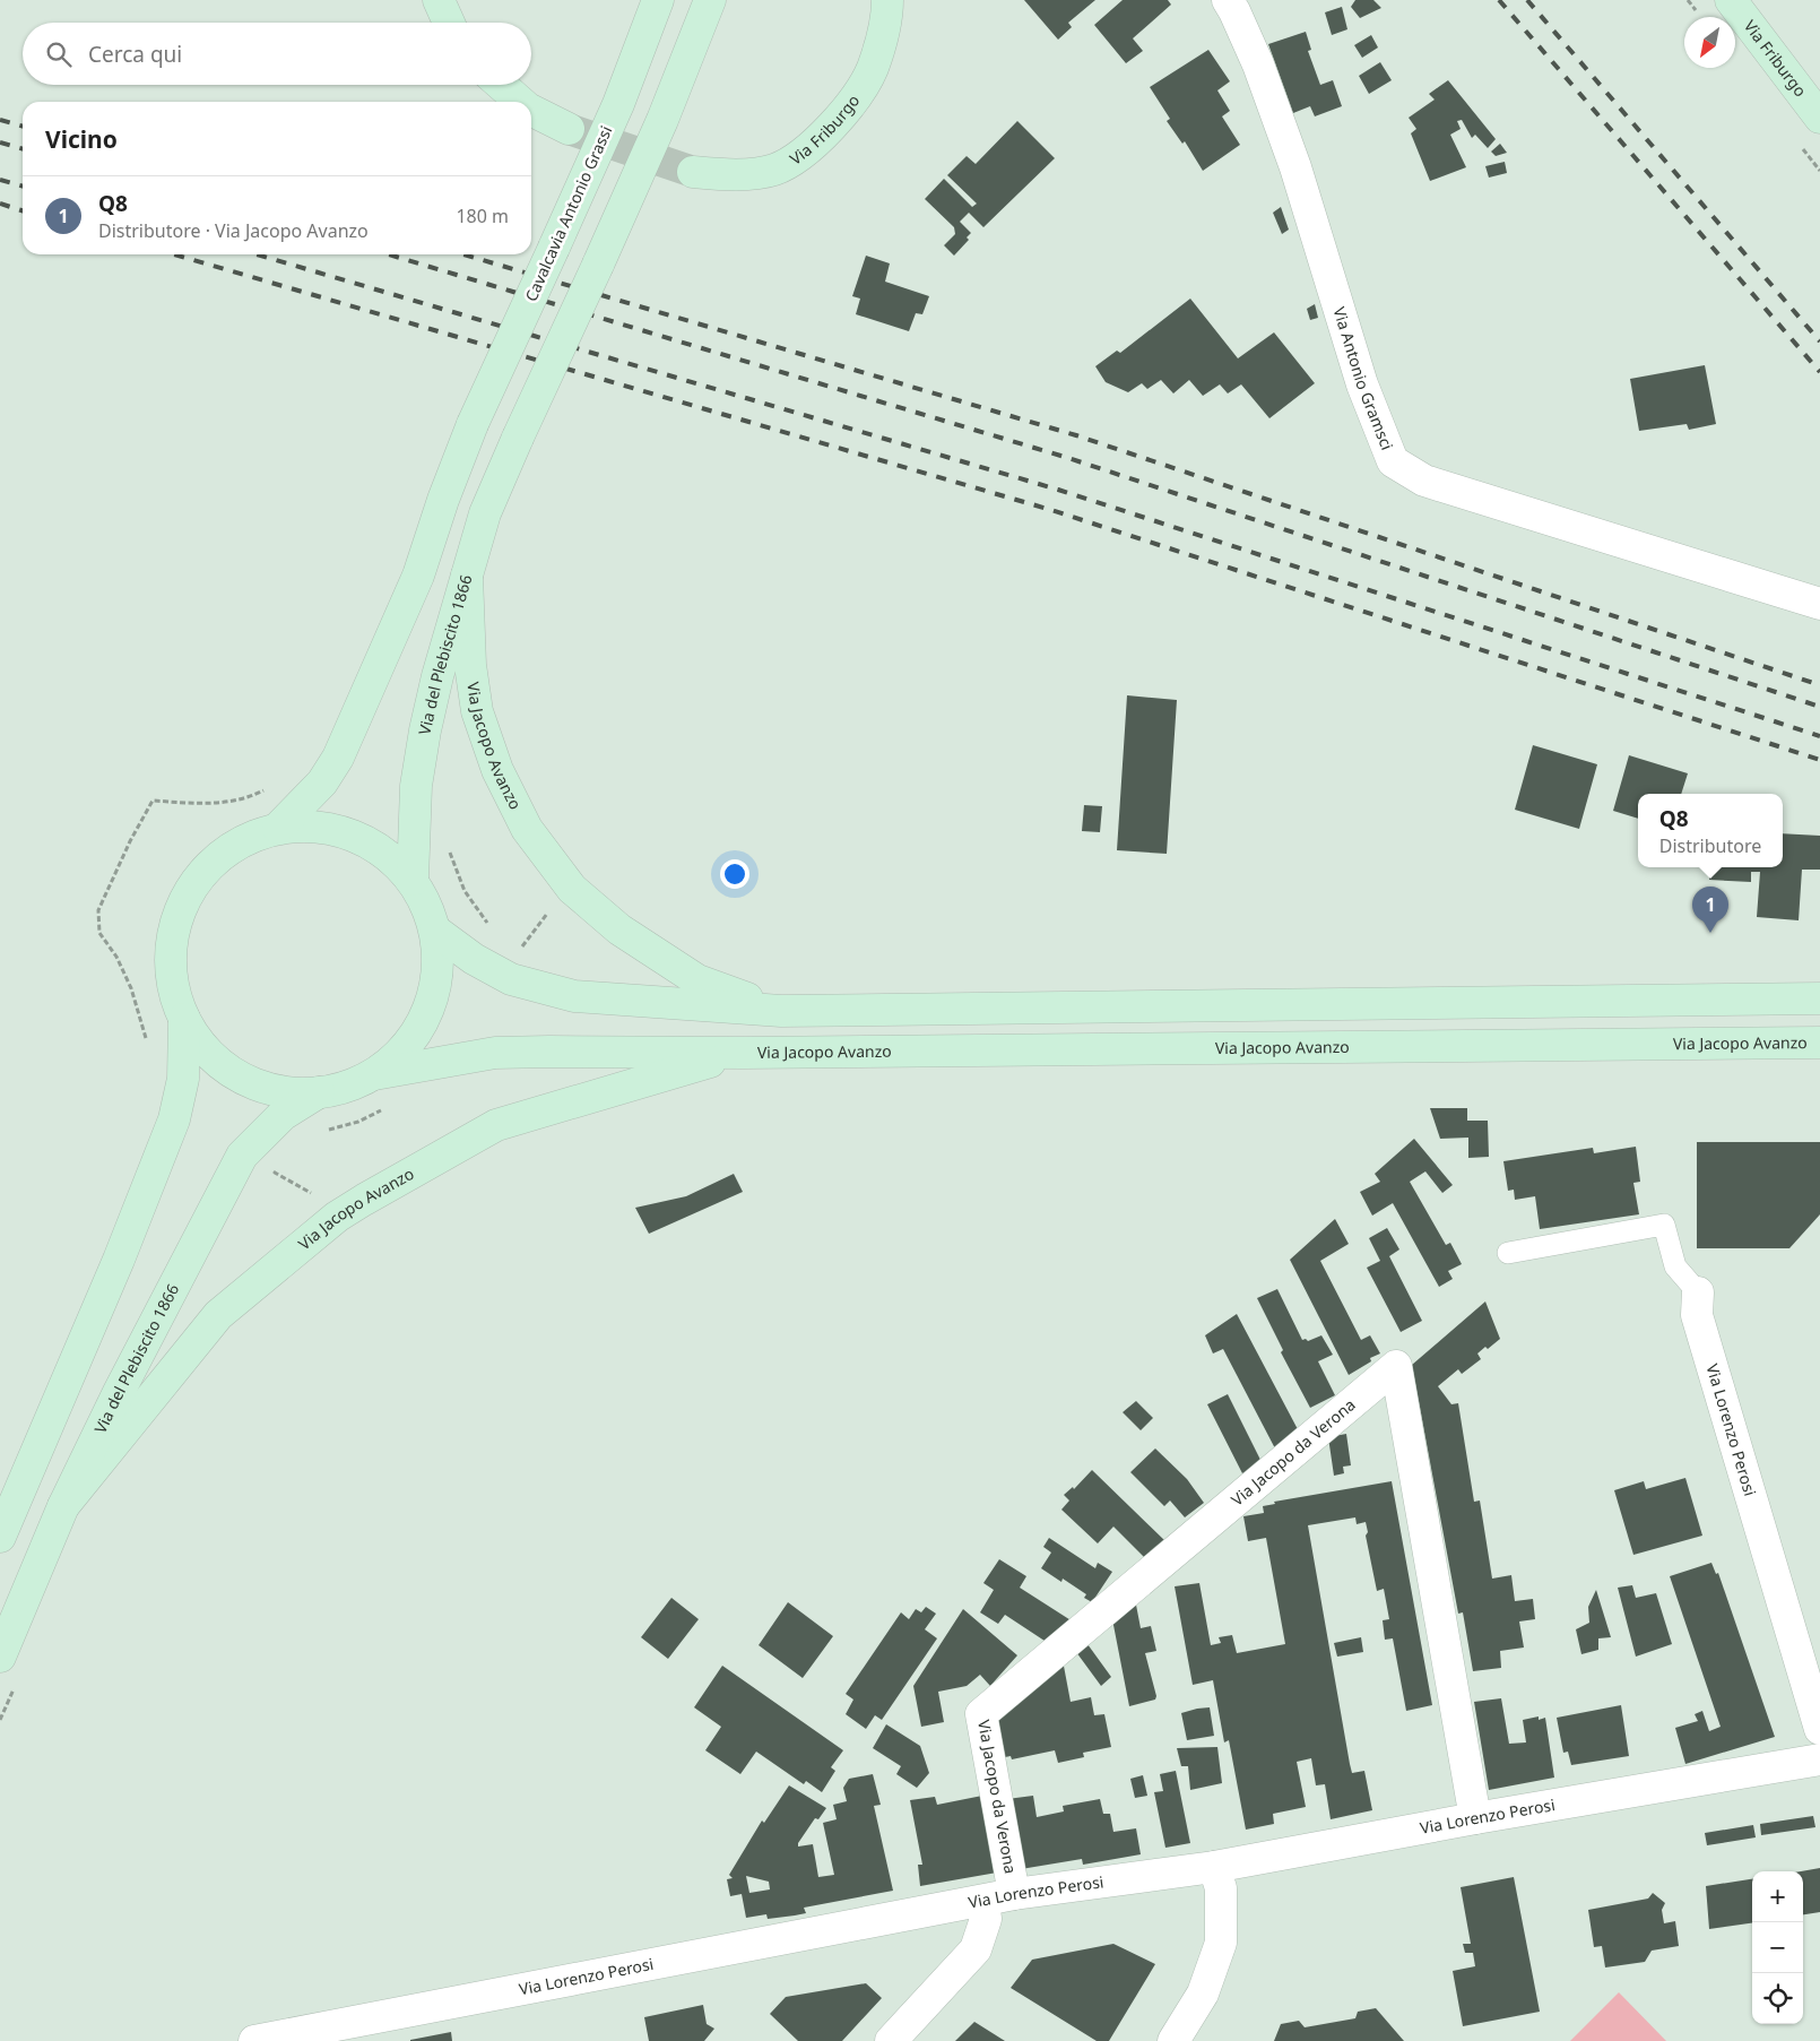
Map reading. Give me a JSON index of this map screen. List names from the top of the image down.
{
  "streets": {
    "main road": [
      "Via Friburgo",
      "Cavalcavia Antonio Grassi",
      "Via del Plebiscito 1866",
      "Via Jacopo Avanzo"
    ],
    "street": ["Via Antonio Gramsci", "Via Lorenzo Perosi", "Via Jacopo da Verona"]
  },
  "crossings": [
    ["Via del Plebiscito 1866", "Via Jacopo Avanzo"],
    ["Via Lorenzo Perosi", "Via Jacopo da Verona"]
  ],
  "north": "bottom left",
  "page": {
    "search": "Cerca qui",
    "heading": "Vicino",
    "list": [
      {
        "mark": "1",
        "name": "Q8",
        "note": "Distributore · Via Jacopo Avanzo",
        "value": "180 m"
      }
    ],
    "popup": ["Q8", "Distributore"],
    "pins": "1",
    "map_buttons": ["+", "−"]
  }
}
